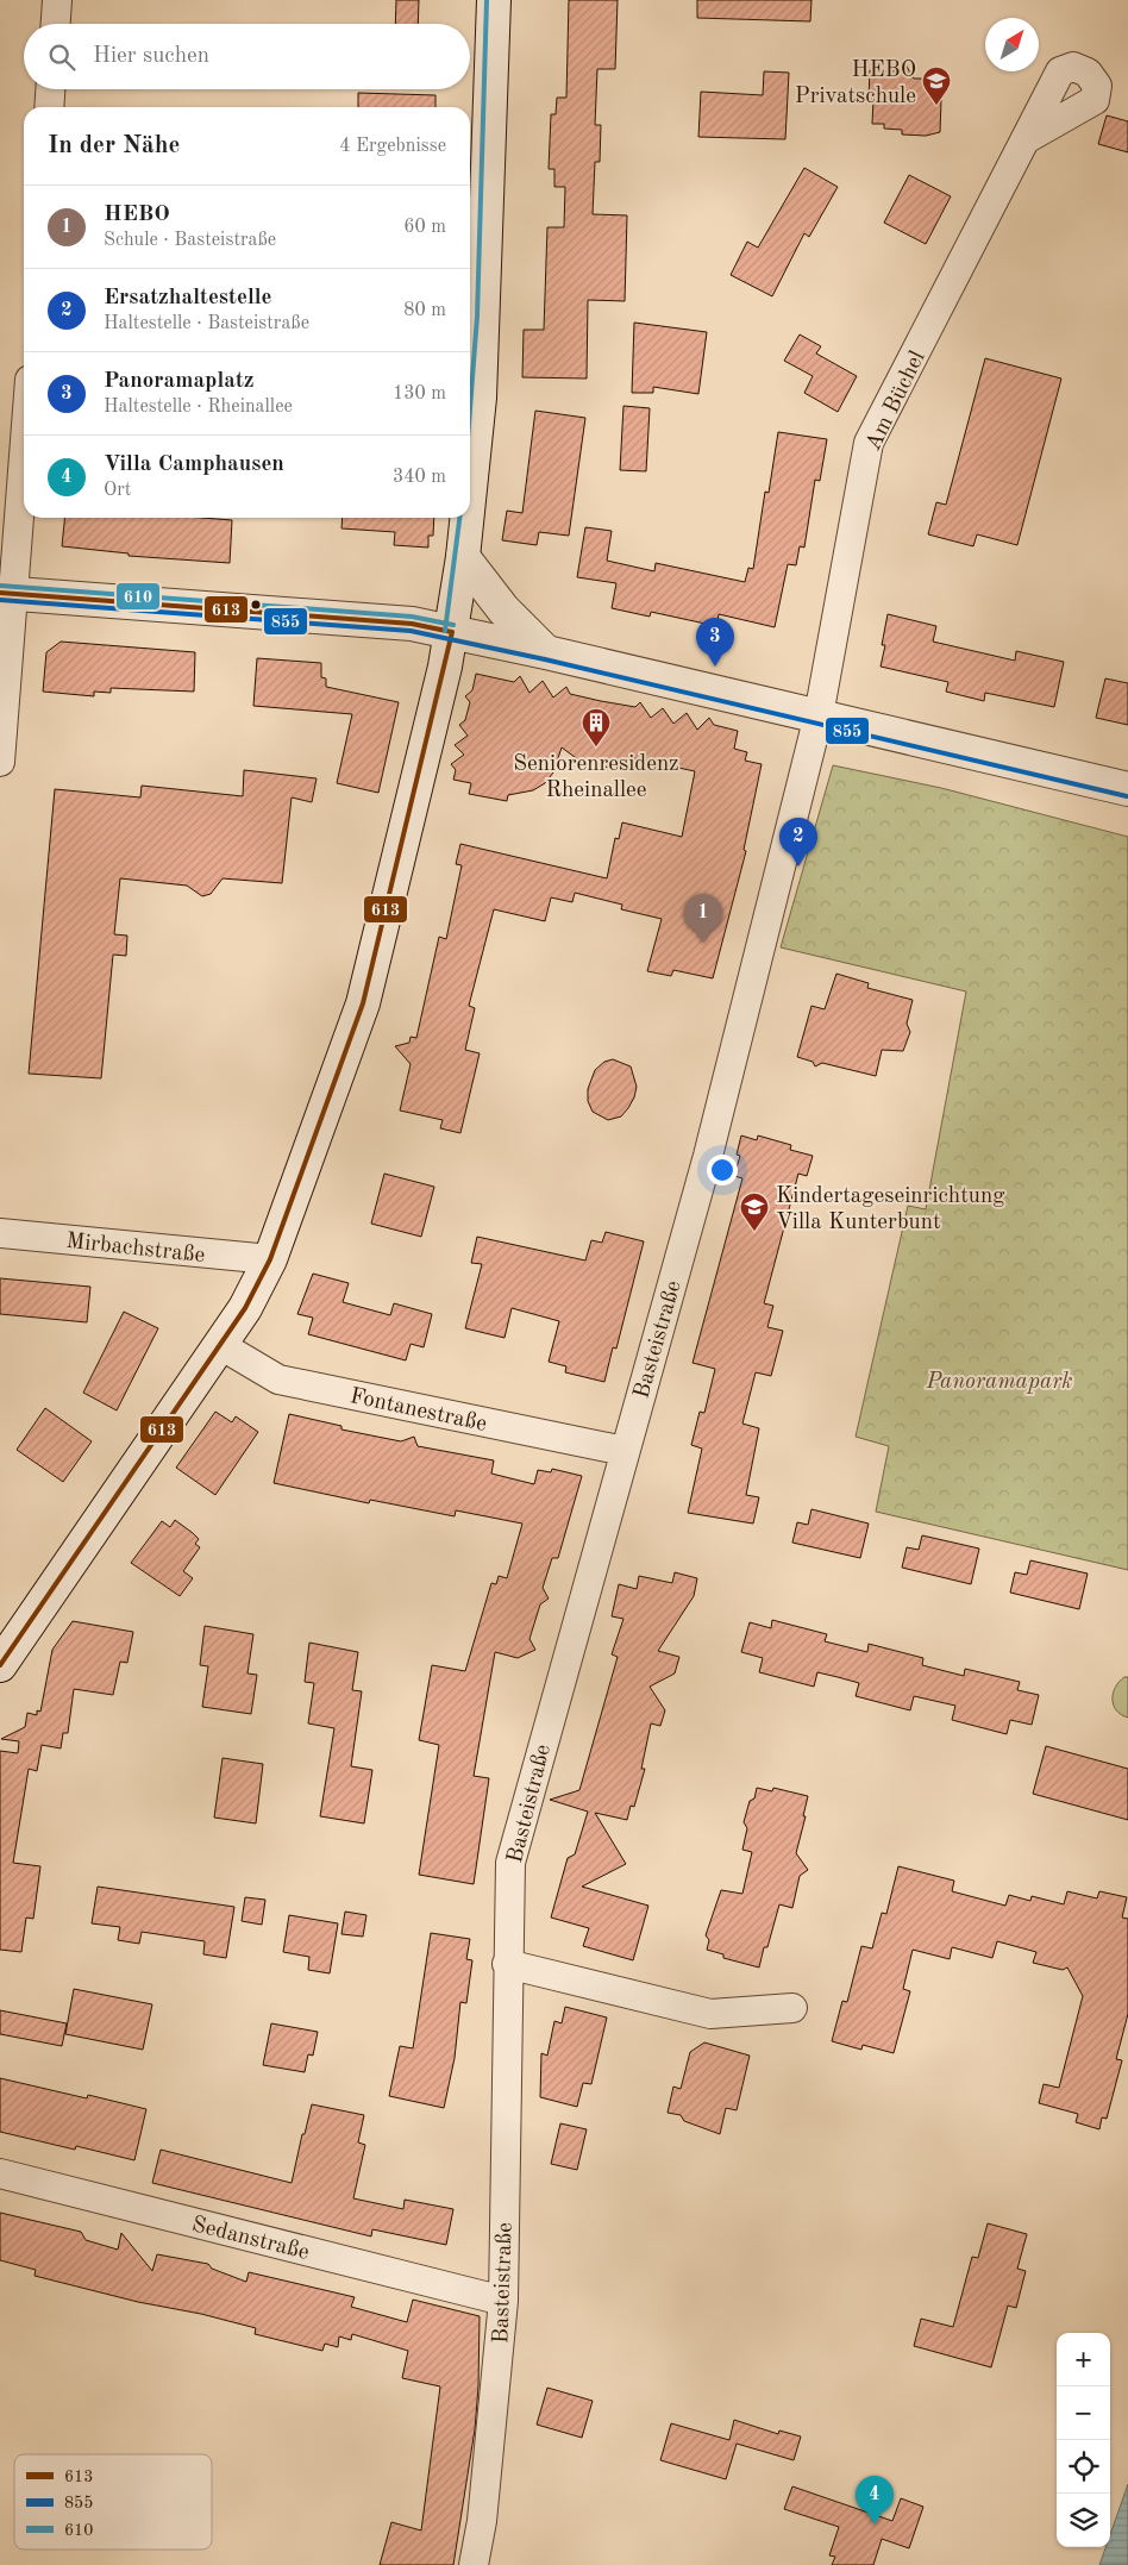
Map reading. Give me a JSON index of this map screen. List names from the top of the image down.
{
  "streets": {
    "street": [
      "Am Büchel",
      "Mirbachstraße",
      "Basteistraße",
      "Fontanestraße",
      "Sedanstraße"
    ]
  },
  "crossings": [
    ["Am Büchel", "Basteistraße"],
    ["Basteistraße", "Fontanestraße"],
    ["Basteistraße", "Sedanstraße"]
  ],
  "parks": ["Panoramapark"],
  "places": {
    "school or university": ["HEBO Privatschule", "Kindertageseinrichtung Villa Kunterbunt"],
    "building": ["Seniorenresidenz Rheinallee"]
  },
  "lines": ["transit line 610", "transit line 613", "transit line 855"],
  "legend": ["613", "855", "610"],
  "north": "top right",
  "page": {
    "search": "Hier suchen",
    "heading": ["In der Nähe", "4 Ergebnisse"],
    "list": [
      {
        "mark": "1",
        "name": "HEBO",
        "note": "Schule · Basteistraße",
        "value": "60 m"
      },
      {
        "mark": "2",
        "name": "Ersatzhaltestelle",
        "note": "Haltestelle · Basteistraße",
        "value": "80 m"
      },
      {
        "mark": "3",
        "name": "Panoramaplatz",
        "note": "Haltestelle · Rheinallee",
        "value": "130 m"
      },
      {
        "mark": "4",
        "name": "Villa Camphausen",
        "note": "Ort",
        "value": "340 m"
      }
    ],
    "pins": [
      "3",
      "2",
      "1",
      "4"
    ],
    "map_buttons": ["+", "−"]
  }
}
